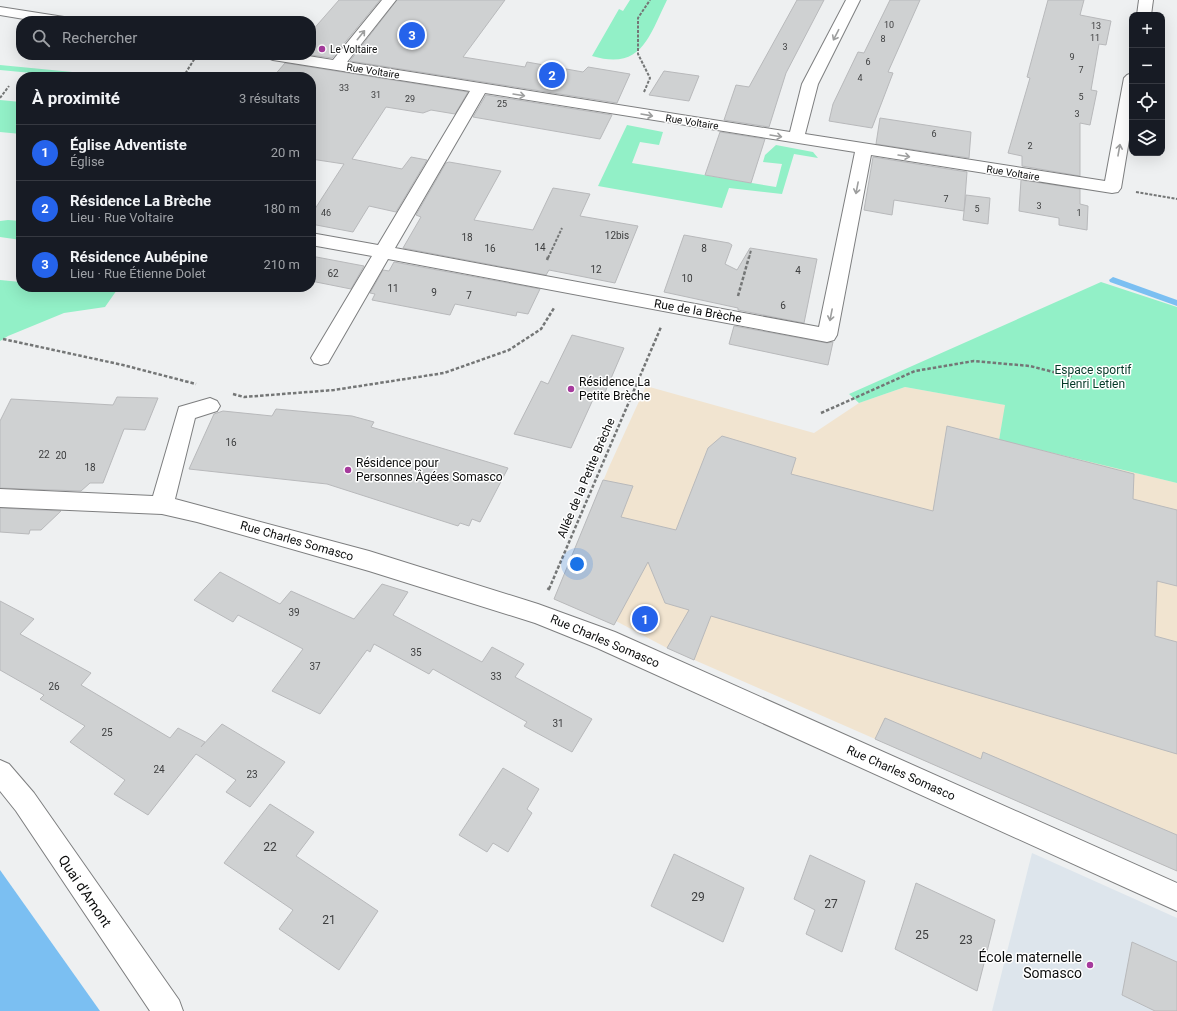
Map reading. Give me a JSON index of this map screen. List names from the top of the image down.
{
  "streets": {
    "street": [
      "Rue Voltaire",
      "Rue de la Brèche",
      "Rue Charles Somasco",
      "Quai d'Amont"
    ],
    "path": ["Allée de la Petite Brèche"]
  },
  "crossings": [
    ["Rue Voltaire", "Rue de la Brèche"],
    ["Rue de la Brèche", "Allée de la Petite Brèche"],
    ["Allée de la Petite Brèche", "Rue Charles Somasco"]
  ],
  "one_way": ["Rue Voltaire"],
  "parks": ["Espace sportif Henri Letien"],
  "places": [
    "Le Voltaire",
    "Résidence La Petite Brèche",
    "Résidence pour Personnes Âgées Somasco",
    "École maternelle Somasco"
  ],
  "house_numbers": [
    "10",
    "13",
    "11",
    "8",
    "3",
    "9",
    "6",
    "7",
    "4",
    "33",
    "31",
    "5",
    "29",
    "25",
    "3",
    "6",
    "2",
    "7",
    "3",
    "5",
    "46",
    "1",
    "12bis",
    "18",
    "14",
    "16",
    "8",
    "12",
    "4",
    "62",
    "10",
    "11",
    "9",
    "7",
    "6",
    "16",
    "22",
    "20",
    "18",
    "39",
    "35",
    "37",
    "33",
    "26",
    "31",
    "25",
    "24",
    "23",
    "22",
    "29",
    "27",
    "21",
    "25",
    "23"
  ],
  "page": {
    "map_buttons": ["+", "−"],
    "search": "Rechercher",
    "pins": ["3", "2", "1"],
    "heading": ["À proximité", "3 résultats"],
    "list": [
      {
        "mark": "1",
        "name": "Église Adventiste",
        "note": "Église",
        "value": "20 m"
      },
      {
        "mark": "2",
        "name": "Résidence La Brèche",
        "note": "Lieu · Rue Voltaire",
        "value": "180 m"
      },
      {
        "mark": "3",
        "name": "Résidence Aubépine",
        "note": "Lieu · Rue Étienne Dolet",
        "value": "210 m"
      }
    ]
  }
}
